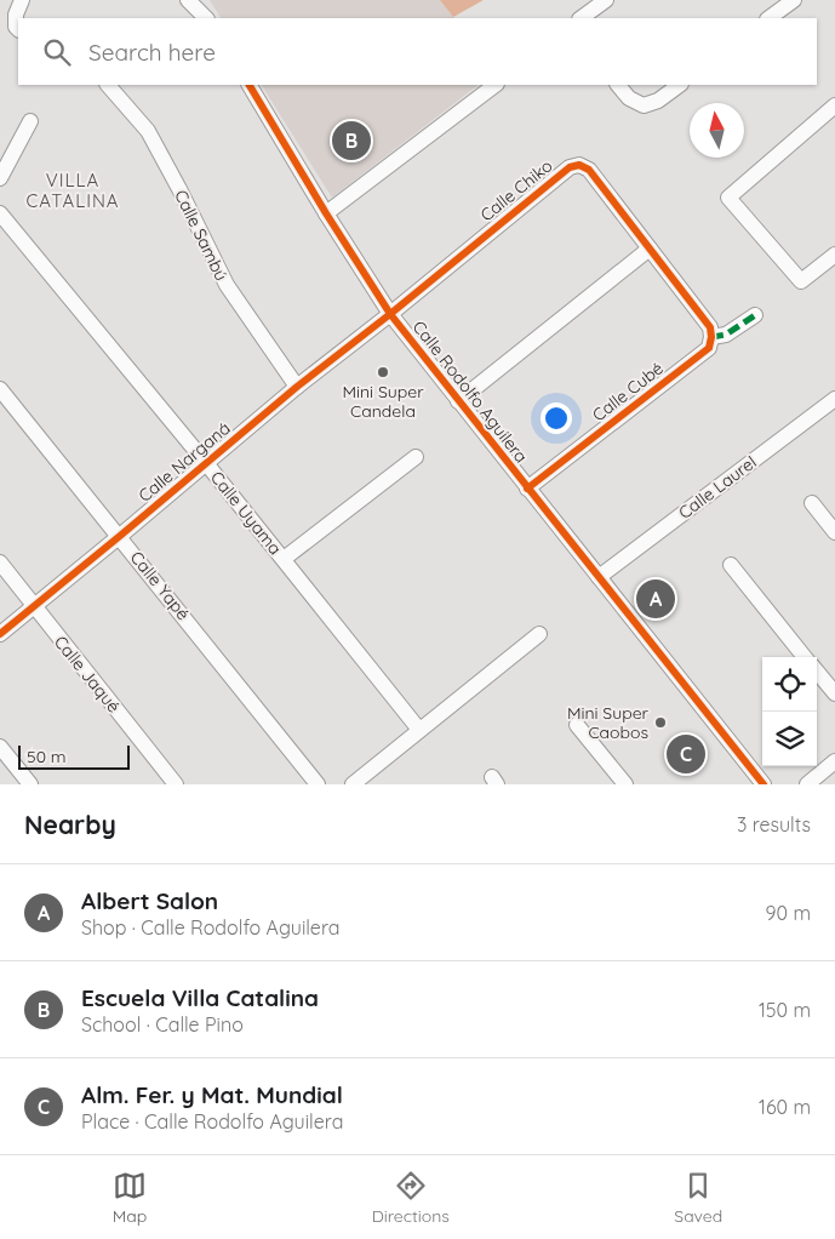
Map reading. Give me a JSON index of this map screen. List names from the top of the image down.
{
  "streets": {
    "street": [
      "Calle Chiko",
      "Calle Sambú",
      "Calle Rodolfo Aguilera",
      "Calle Cubé",
      "Calle Narganá",
      "Calle Laurel",
      "Calle Uyama",
      "Calle Yapé",
      "Calle Jaqué"
    ]
  },
  "crossings": [
    ["Calle Chiko", "Calle Rodolfo Aguilera"],
    ["Calle Chiko", "Calle Cubé"],
    ["Calle Chiko", "Calle Narganá"],
    ["Calle Sambú", "Calle Narganá"],
    ["Calle Rodolfo Aguilera", "Calle Cubé"],
    ["Calle Rodolfo Aguilera", "Calle Narganá"],
    ["Calle Rodolfo Aguilera", "Calle Laurel"],
    ["Calle Narganá", "Calle Uyama"],
    ["Calle Narganá", "Calle Yapé"],
    ["Calle Narganá", "Calle Jaqué"]
  ],
  "districts": ["VILLA CATALINA"],
  "places": ["Mini Super Candela", "Mini Super Caobos"],
  "scale_bar": "50 m",
  "north": "top",
  "page": {
    "search": "Search here",
    "pins": ["B", "A", "C"],
    "scale": "50 m",
    "heading": ["Nearby", "3 results"],
    "list": [
      {
        "mark": "A",
        "name": "Albert Salon",
        "note": "Shop · Calle Rodolfo Aguilera",
        "value": "90 m"
      },
      {
        "mark": "B",
        "name": "Escuela Villa Catalina",
        "note": "School · Calle Pino",
        "value": "150 m"
      },
      {
        "mark": "C",
        "name": "Alm. Fer. y Mat. Mundial",
        "note": "Place · Calle Rodolfo Aguilera",
        "value": "160 m"
      }
    ],
    "nav": ["Map", "Directions", "Saved"]
  }
}
